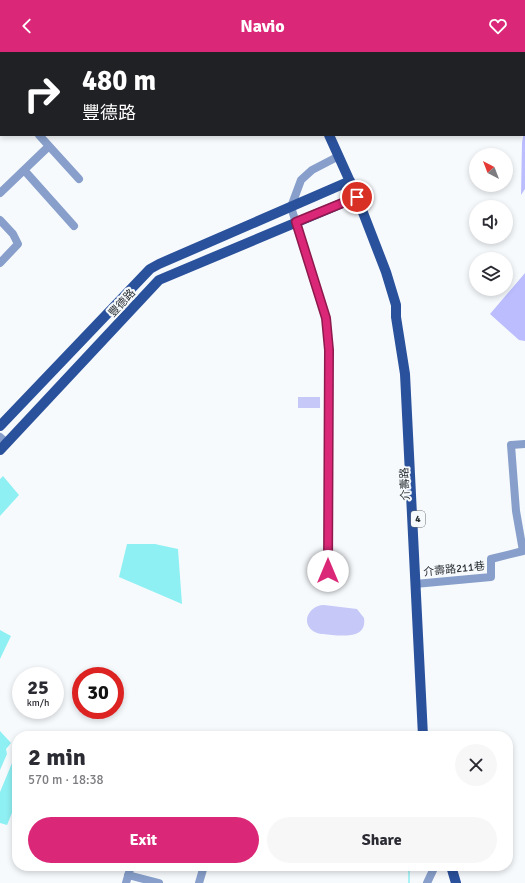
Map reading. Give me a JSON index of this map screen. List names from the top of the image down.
{
  "streets": {
    "main road": ["豐德路", "介壽路", "4"],
    "street": ["介壽路211巷"]
  },
  "crossings": [
    ["豐德路", "介壽路"],
    ["豐德路", "4"],
    ["介壽路", "4"],
    ["介壽路", "介壽路211巷"]
  ],
  "north": "top left",
  "page": {
    "header": "Navio",
    "turn": ["480 m", "豐德路"],
    "speed": "25 km/h",
    "limit": "30",
    "heading": ["2 min", "570 m · 18:38"],
    "buttons": ["Exit", "Share"]
  }
}
